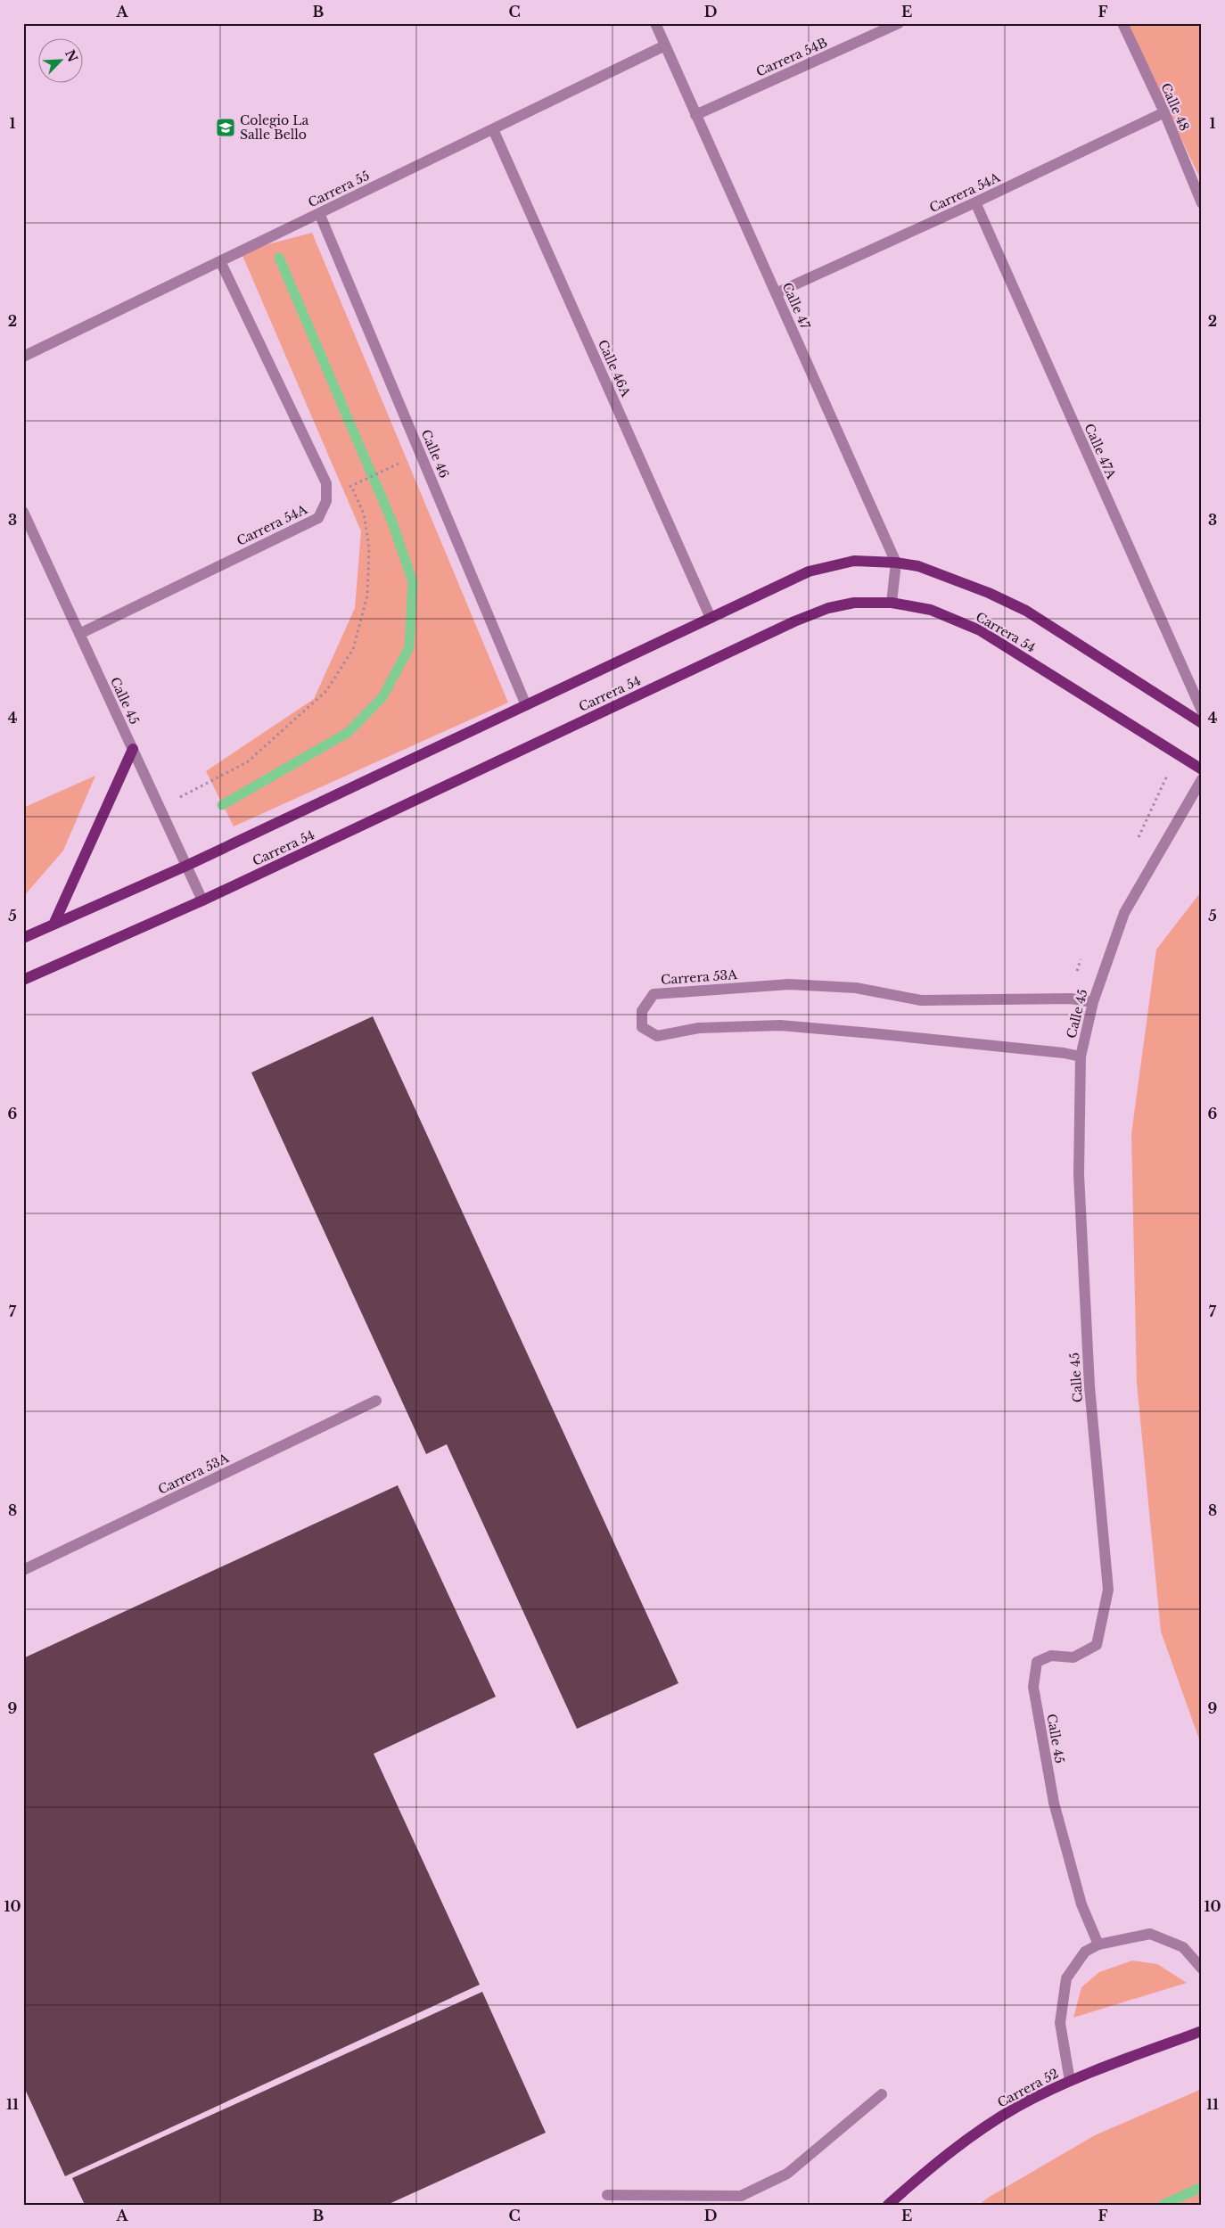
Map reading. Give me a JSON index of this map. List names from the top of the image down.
{
  "streets": {
    "main road": ["Carrera 54", "Carrera 52"],
    "street": [
      "Carrera 54B",
      "Calle 48",
      "Carrera 55",
      "Carrera 54A",
      "Calle 47",
      "Calle 46A",
      "Calle 47A",
      "Calle 46",
      "Calle 45",
      "Carrera 53A"
    ]
  },
  "crossings": [
    ["Carrera 54B", "Calle 47"],
    ["Calle 48", "Carrera 54A"],
    ["Carrera 55", "Carrera 54A"],
    ["Carrera 55", "Calle 47"],
    ["Carrera 55", "Calle 46A"],
    ["Carrera 55", "Calle 46"],
    ["Carrera 54A", "Calle 47"],
    ["Carrera 54A", "Calle 47A"],
    ["Carrera 54A", "Calle 45"],
    ["Calle 47", "Carrera 54"],
    ["Calle 46A", "Carrera 54"],
    ["Calle 46", "Carrera 54"],
    ["Carrera 54", "Calle 45"],
    ["Calle 45", "Carrera 53A"]
  ],
  "places": {
    "school or university": ["Colegio La Salle Bello"]
  },
  "north": "top right",
  "grid": {
    "columns": [
      "A",
      "B",
      "C",
      "D",
      "E",
      "F"
    ],
    "rows": [
      "1",
      "2",
      "3",
      "4",
      "5",
      "6",
      "7",
      "8",
      "9",
      "10",
      "11"
    ]
  }
}
